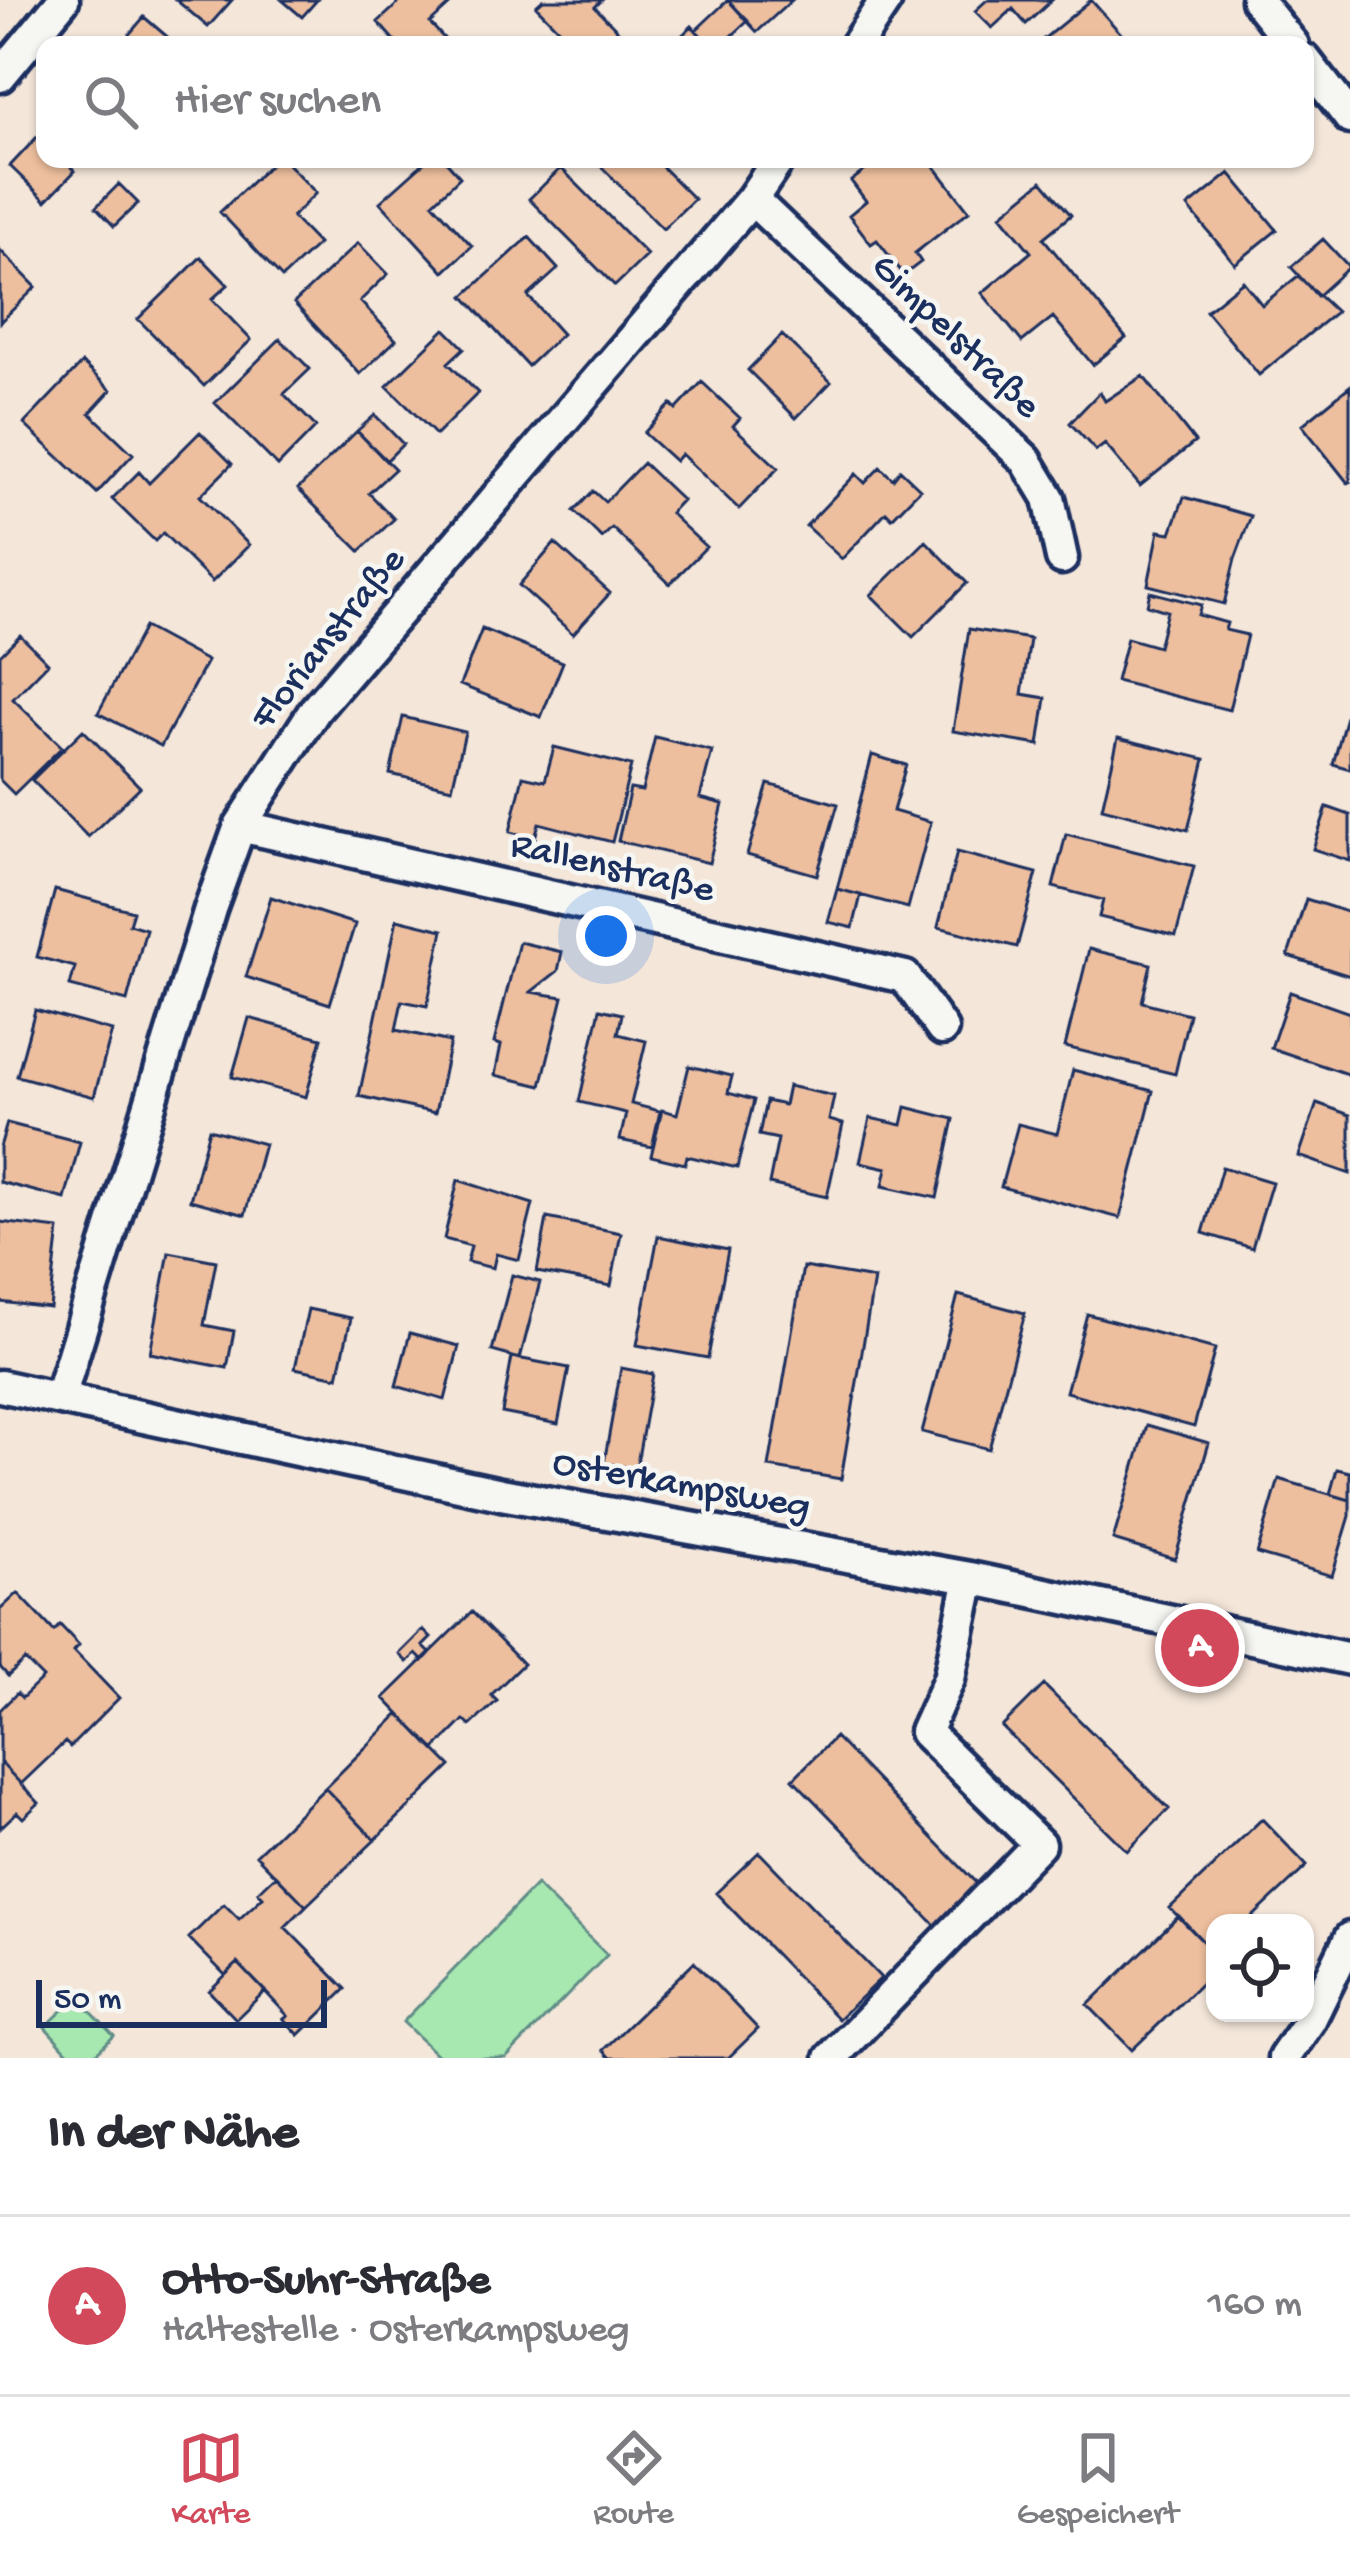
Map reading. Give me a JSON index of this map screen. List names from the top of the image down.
{
  "streets": {
    "street": [
      "Gimpelstraße",
      "Florianstraße",
      "Rallenstraße",
      "Osterkampsweg"
    ]
  },
  "crossings": [
    ["Gimpelstraße", "Florianstraße"],
    ["Florianstraße", "Rallenstraße"],
    ["Florianstraße", "Osterkampsweg"]
  ],
  "scale_bar": "50 m",
  "page": {
    "search": "Hier suchen",
    "pins": "A",
    "scale": "50 m",
    "heading": "In der Nähe",
    "list": [
      {
        "mark": "A",
        "name": "Otto-Suhr-Straße",
        "note": "Haltestelle · Osterkampsweg",
        "value": "160 m"
      }
    ],
    "nav": ["Karte", "Route", "Gespeichert"]
  }
}
